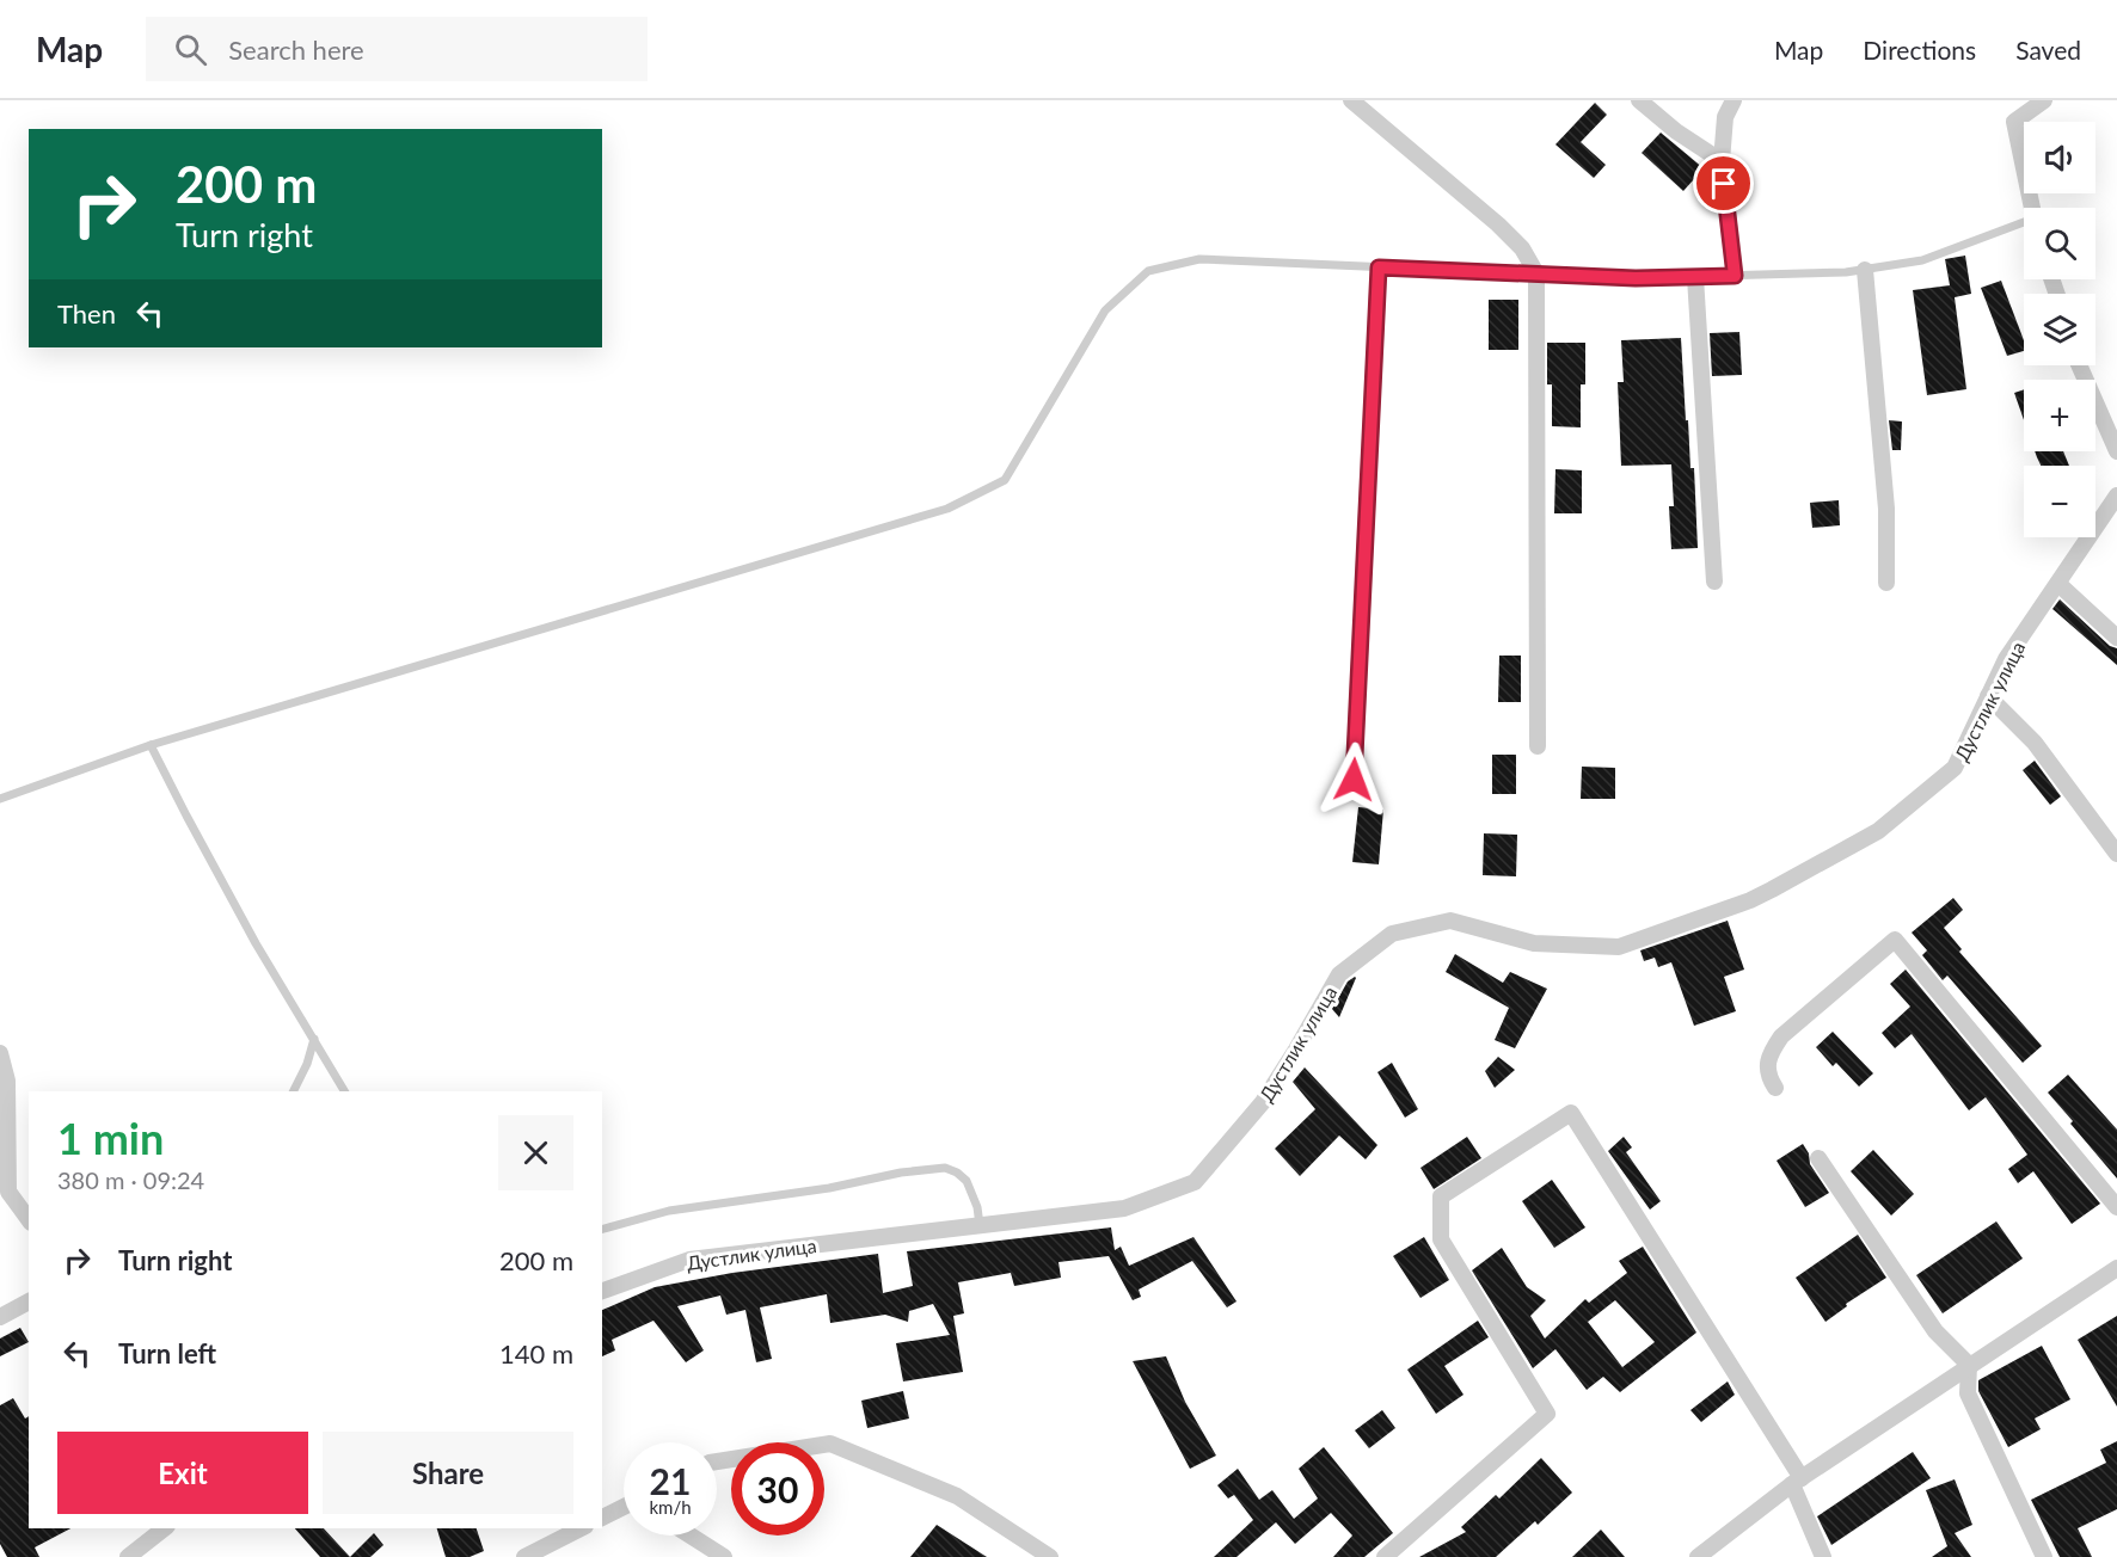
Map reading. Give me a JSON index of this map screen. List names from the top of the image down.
{
  "streets": {
    "street": ["Дустлик улица"]
  },
  "page": {
    "header": "Map",
    "search": "Search here",
    "nav": ["Map", "Directions", "Saved"],
    "map_buttons": ["+", "−"],
    "turn": ["200 m", "Turn right"],
    "then": "Then",
    "heading": ["1 min", "380 m · 09:24"],
    "list": [
      {
        "name": "Turn right",
        "value": "200 m"
      },
      {
        "name": "Turn left",
        "value": "140 m"
      }
    ],
    "buttons": ["Exit", "Share"],
    "speed": "21 km/h",
    "limit": "30"
  }
}
